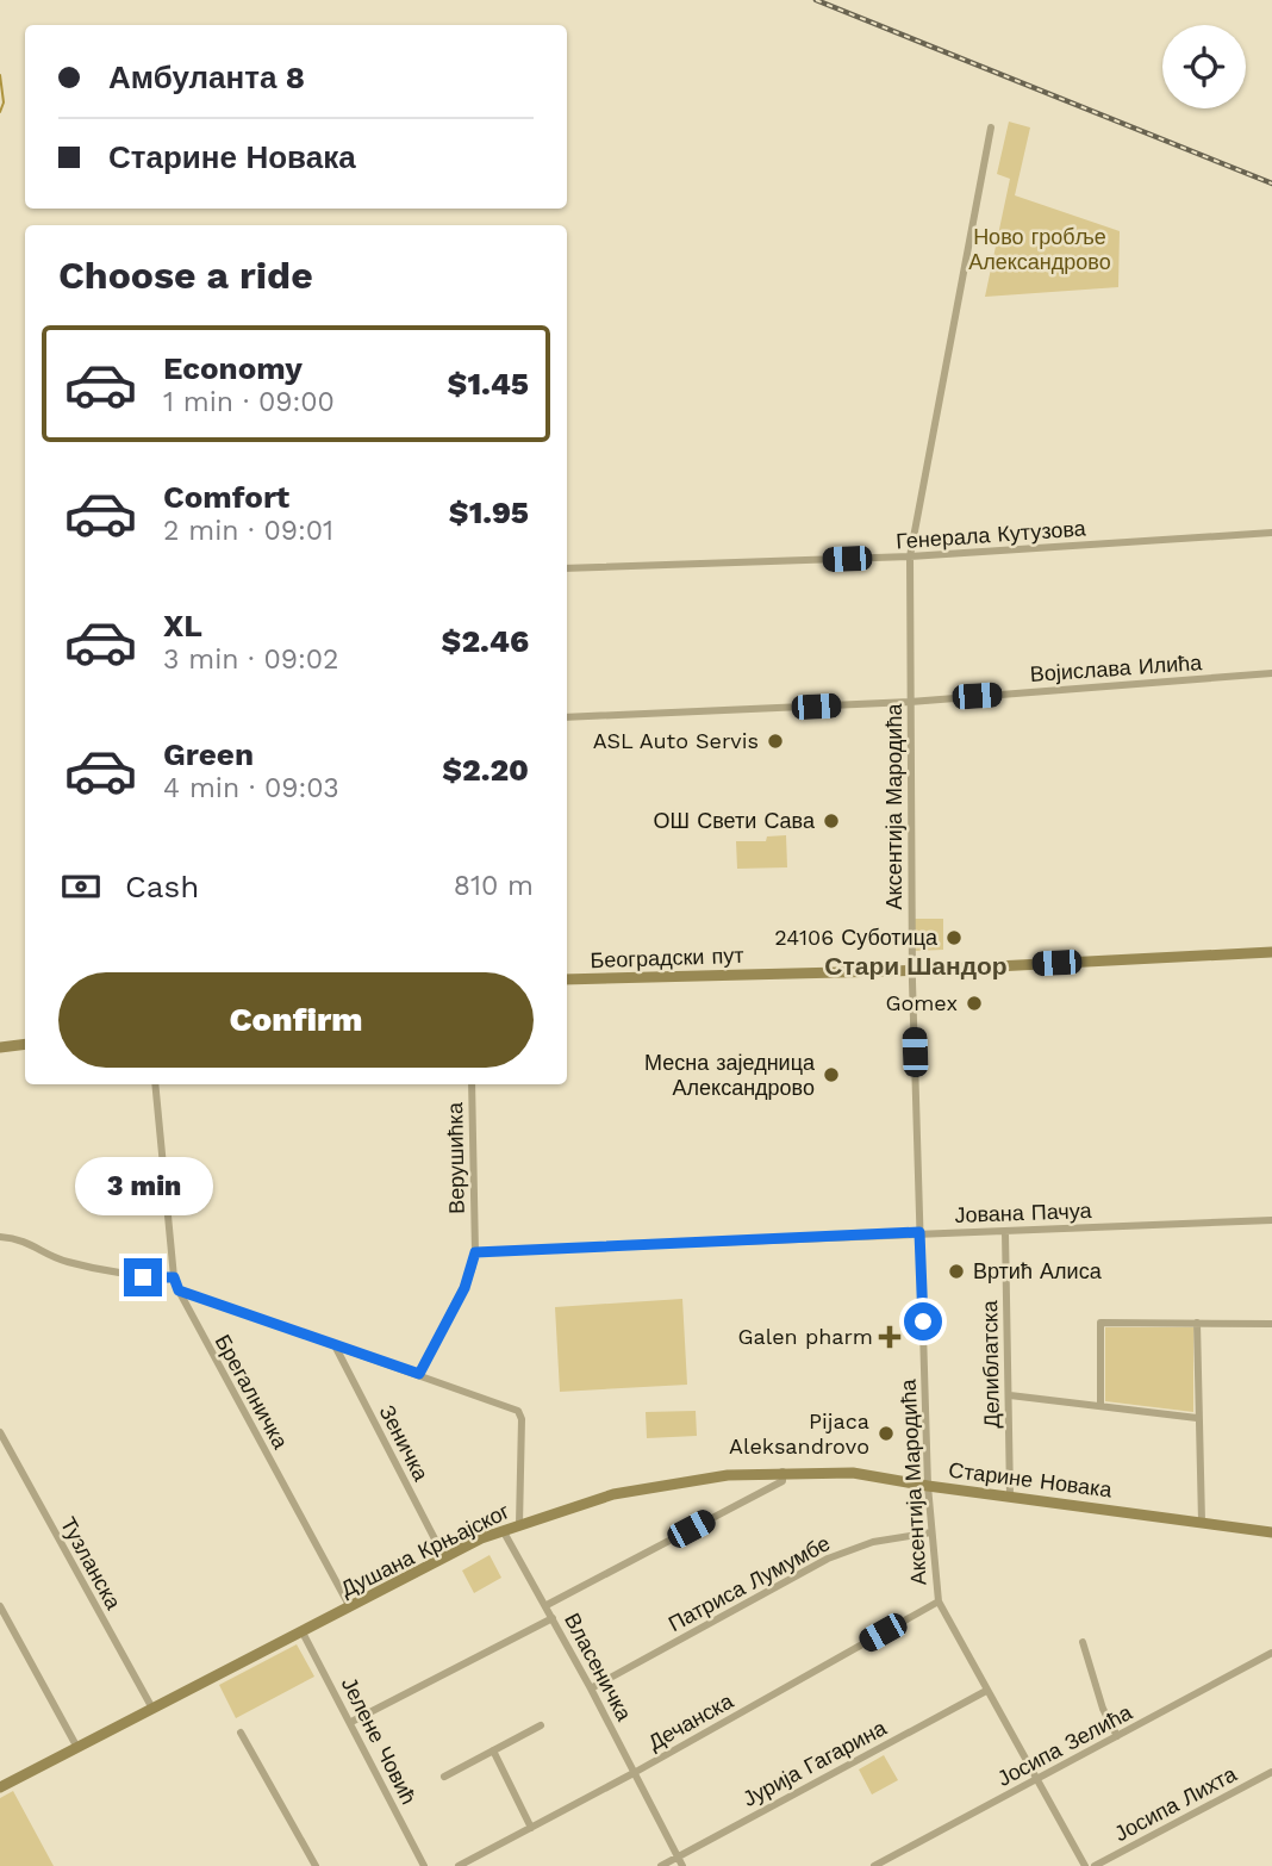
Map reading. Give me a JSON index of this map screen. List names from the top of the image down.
{
  "streets": {
    "street": [
      "Генерала Кутузова",
      "Војислава Илића",
      "Аксентија Мародића",
      "Београдски пут",
      "Верушићка",
      "Јована Пачуа",
      "Делиблатска",
      "Брегалничка",
      "Зеничка",
      "Старине Новака",
      "Душана Крњајског",
      "Тузланска",
      "Патриса Лумумбе",
      "Власеничка",
      "Дечанска",
      "Јелене Човић",
      "Јосипа Зелића",
      "Јурија Гагарина",
      "Јосипа Лихта"
    ]
  },
  "crossings": [
    ["Генерала Кутузова", "Аксентија Мародића"],
    ["Војислава Илића", "Аксентија Мародића"],
    ["Аксентија Мародића", "Београдски пут"],
    ["Аксентија Мародића", "Јована Пачуа"],
    ["Аксентија Мародића", "Старине Новака"],
    ["Аксентија Мародића", "Патриса Лумумбе"],
    ["Аксентија Мародића", "Дечанска"],
    ["Аксентија Мародића", "Јосипа Зелића"],
    ["Аксентија Мародића", "Јурија Гагарина"],
    ["Верушићка", "Јована Пачуа"],
    ["Јована Пачуа", "Делиблатска"],
    ["Делиблатска", "Старине Новака"],
    ["Брегалничка", "Душана Крњајског"],
    ["Зеничка", "Душана Крњајског"],
    ["Старине Новака", "Душана Крњајског"],
    ["Душана Крњајског", "Тузланска"],
    ["Душана Крњајског", "Власеничка"],
    ["Душана Крњајског", "Јелене Човић"],
    ["Патриса Лумумбе", "Власеничка"],
    ["Власеничка", "Дечанска"],
    ["Власеничка", "Јурија Гагарина"]
  ],
  "districts": ["Стари Шандор"],
  "parks": ["Ново гробље Александрово"],
  "places": {
    "other": [
      "ASL Auto Servis",
      "ОШ Свети Сава",
      "24106 Суботица",
      "Gomex",
      "Месна заједница Александрово",
      "Вртић Алиса",
      "Pijaca Aleksandrovo"
    ],
    "health": ["Galen pharm"]
  },
  "page": {
    "banner": ["Амбуланта 8", "Старине Новака"],
    "heading": "Choose a ride",
    "list": [
      {
        "name": "Economy",
        "note": "1 min · 09:00",
        "value": "$1.45"
      },
      {
        "name": "Comfort",
        "note": "2 min · 09:01",
        "value": "$1.95"
      },
      {
        "name": "XL",
        "note": "3 min · 09:02",
        "value": "$2.46"
      },
      {
        "name": "Green",
        "note": "4 min · 09:03",
        "value": "$2.20"
      }
    ],
    "pay": ["Cash", "810 m"],
    "buttons": "Confirm",
    "bubble": "3 min"
  }
}
